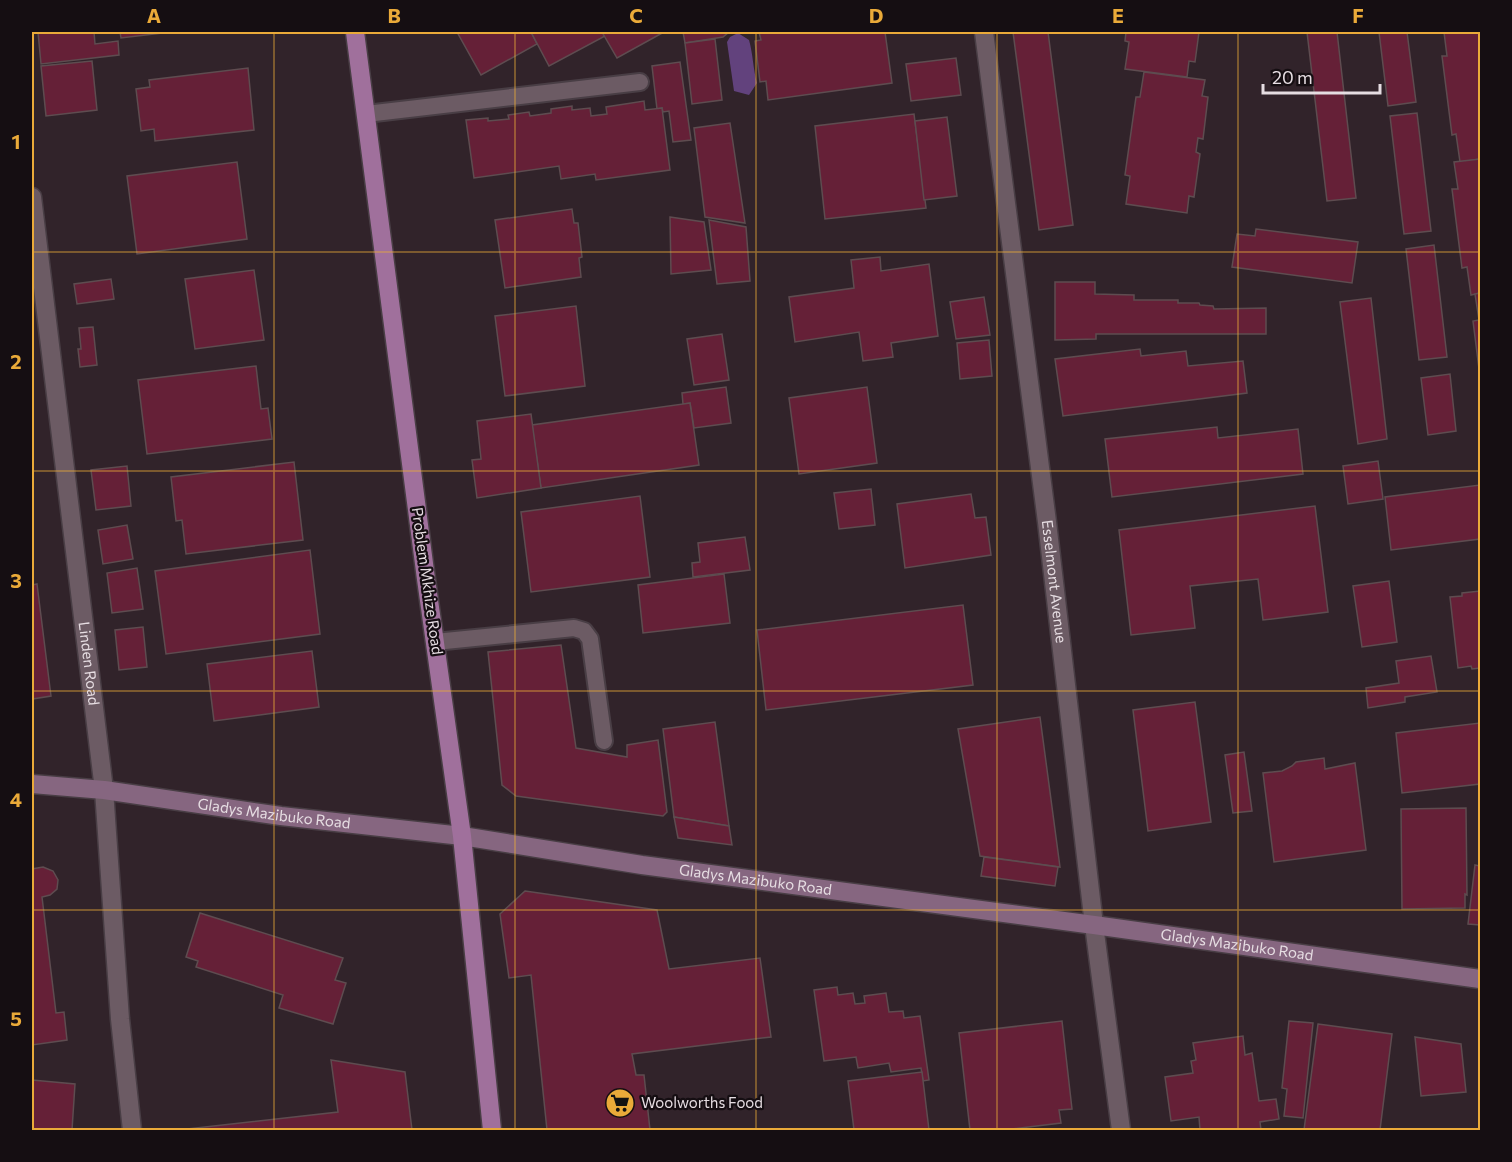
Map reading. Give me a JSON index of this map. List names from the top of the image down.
{
  "streets": {
    "main road": ["Problem Mkhize Road"],
    "street": ["Esselmont Avenue", "Linden Road", "Gladys Mazibuko Road"]
  },
  "crossings": [
    ["Problem Mkhize Road", "Gladys Mazibuko Road"],
    ["Esselmont Avenue", "Gladys Mazibuko Road"],
    ["Linden Road", "Gladys Mazibuko Road"]
  ],
  "places": {
    "supermarket": ["Woolworths Food"]
  },
  "scale_bar": "20 m",
  "grid": {
    "columns": [
      "A",
      "B",
      "C",
      "D",
      "E",
      "F"
    ],
    "rows": [
      "1",
      "2",
      "3",
      "4",
      "5"
    ]
  }
}
